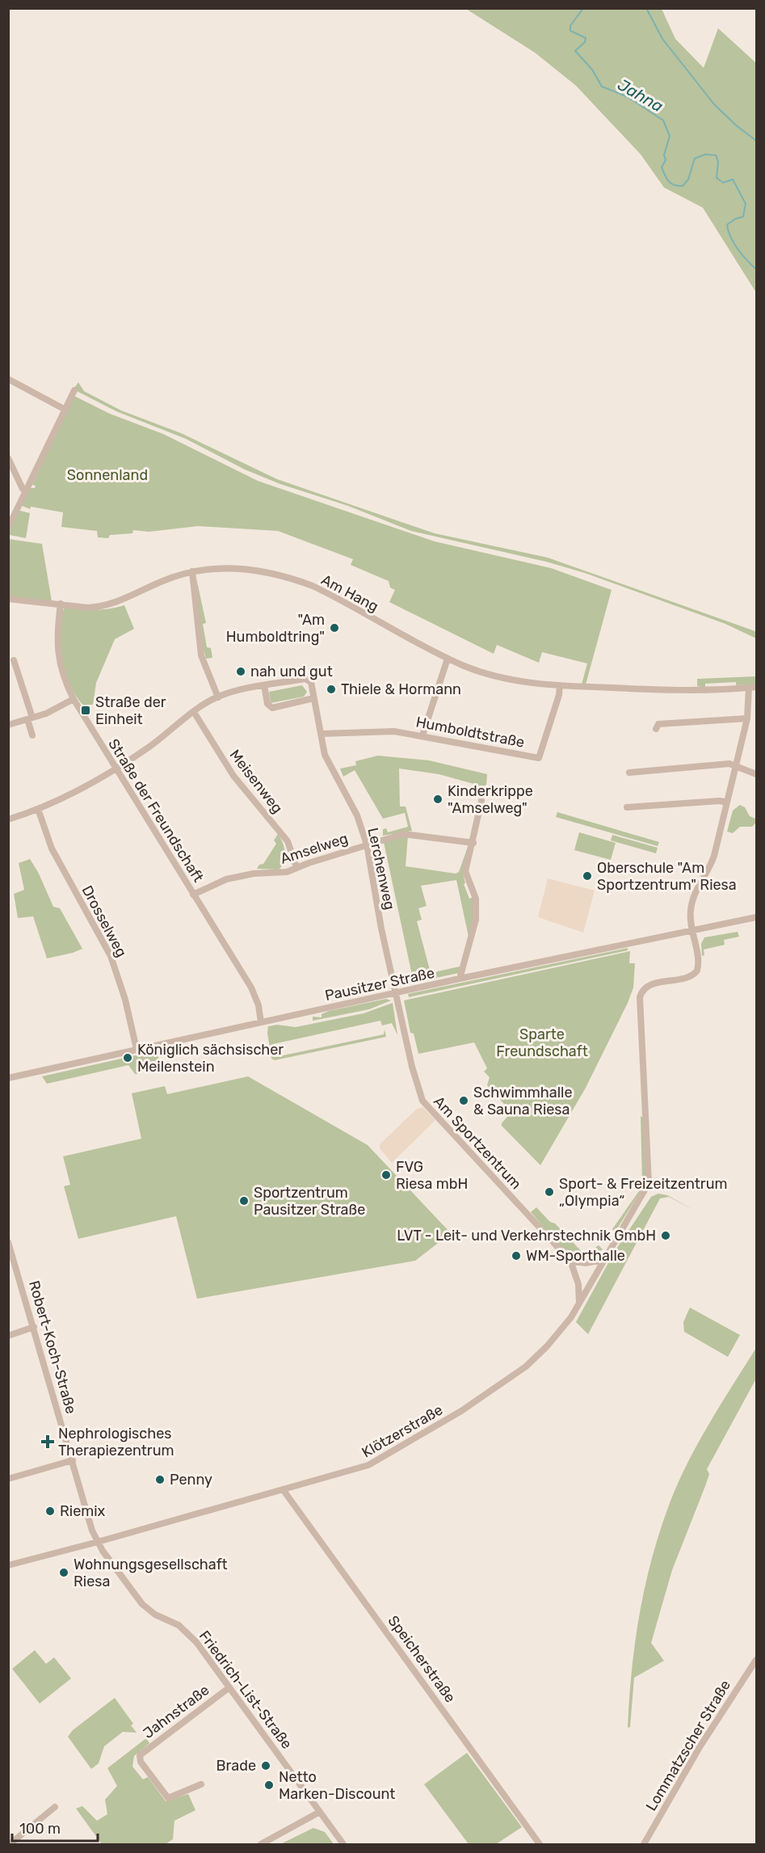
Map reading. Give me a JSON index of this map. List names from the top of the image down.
{
  "streets": {
    "street": [
      "Am Hang",
      "Humboldtstraße",
      "Meisenweg",
      "Straße der Freundschaft",
      "Amselweg",
      "Lerchenweg",
      "Drosselweg",
      "Pausitzer Straße",
      "Am Sportzentrum",
      "Robert-Koch-Straße",
      "Klötzerstraße",
      "Speicherstraße",
      "Friedrich-List-Straße",
      "Jahnstraße",
      "Lommatzscher Straße"
    ]
  },
  "crossings": [
    ["Am Hang", "Humboldtstraße"],
    ["Am Hang", "Straße der Freundschaft"],
    ["Humboldtstraße", "Lerchenweg"],
    ["Meisenweg", "Amselweg"],
    ["Straße der Freundschaft", "Amselweg"],
    ["Straße der Freundschaft", "Pausitzer Straße"],
    ["Amselweg", "Lerchenweg"],
    ["Lerchenweg", "Pausitzer Straße"],
    ["Lerchenweg", "Am Sportzentrum"],
    ["Drosselweg", "Pausitzer Straße"],
    ["Pausitzer Straße", "Am Sportzentrum"],
    ["Pausitzer Straße", "Klötzerstraße"],
    ["Am Sportzentrum", "Klötzerstraße"],
    ["Robert-Koch-Straße", "Klötzerstraße"],
    ["Robert-Koch-Straße", "Friedrich-List-Straße"],
    ["Klötzerstraße", "Speicherstraße"],
    ["Klötzerstraße", "Friedrich-List-Straße"],
    ["Friedrich-List-Straße", "Jahnstraße"]
  ],
  "water": ["Jahna"],
  "parks": ["Sonnenland", "Sparte Freundschaft"],
  "places": {
    "other": [
      "\"Am Humboldtring\"",
      "nah und gut",
      "Thiele & Hormann",
      "Kinderkrippe \"Amselweg\"",
      "Oberschule \"Am Sportzentrum\" Riesa",
      "Königlich sächsischer Meilenstein",
      "Schwimmhalle & Sauna Riesa",
      "FVG Riesa mbH",
      "Sport- & Freizeitzentrum „Olympia“",
      "Sportzentrum Pausitzer Straße",
      "LVT - Leit- und Verkehrstechnik GmbH",
      "WM-Sporthalle",
      "Penny",
      "Riemix",
      "Wohnungsgesellschaft Riesa",
      "Brade",
      "Netto Marken-Discount"
    ],
    "transit": ["Straße der Einheit"],
    "health": ["Nephrologisches Therapiezentrum"]
  },
  "scale_bar": "100 m"
}
